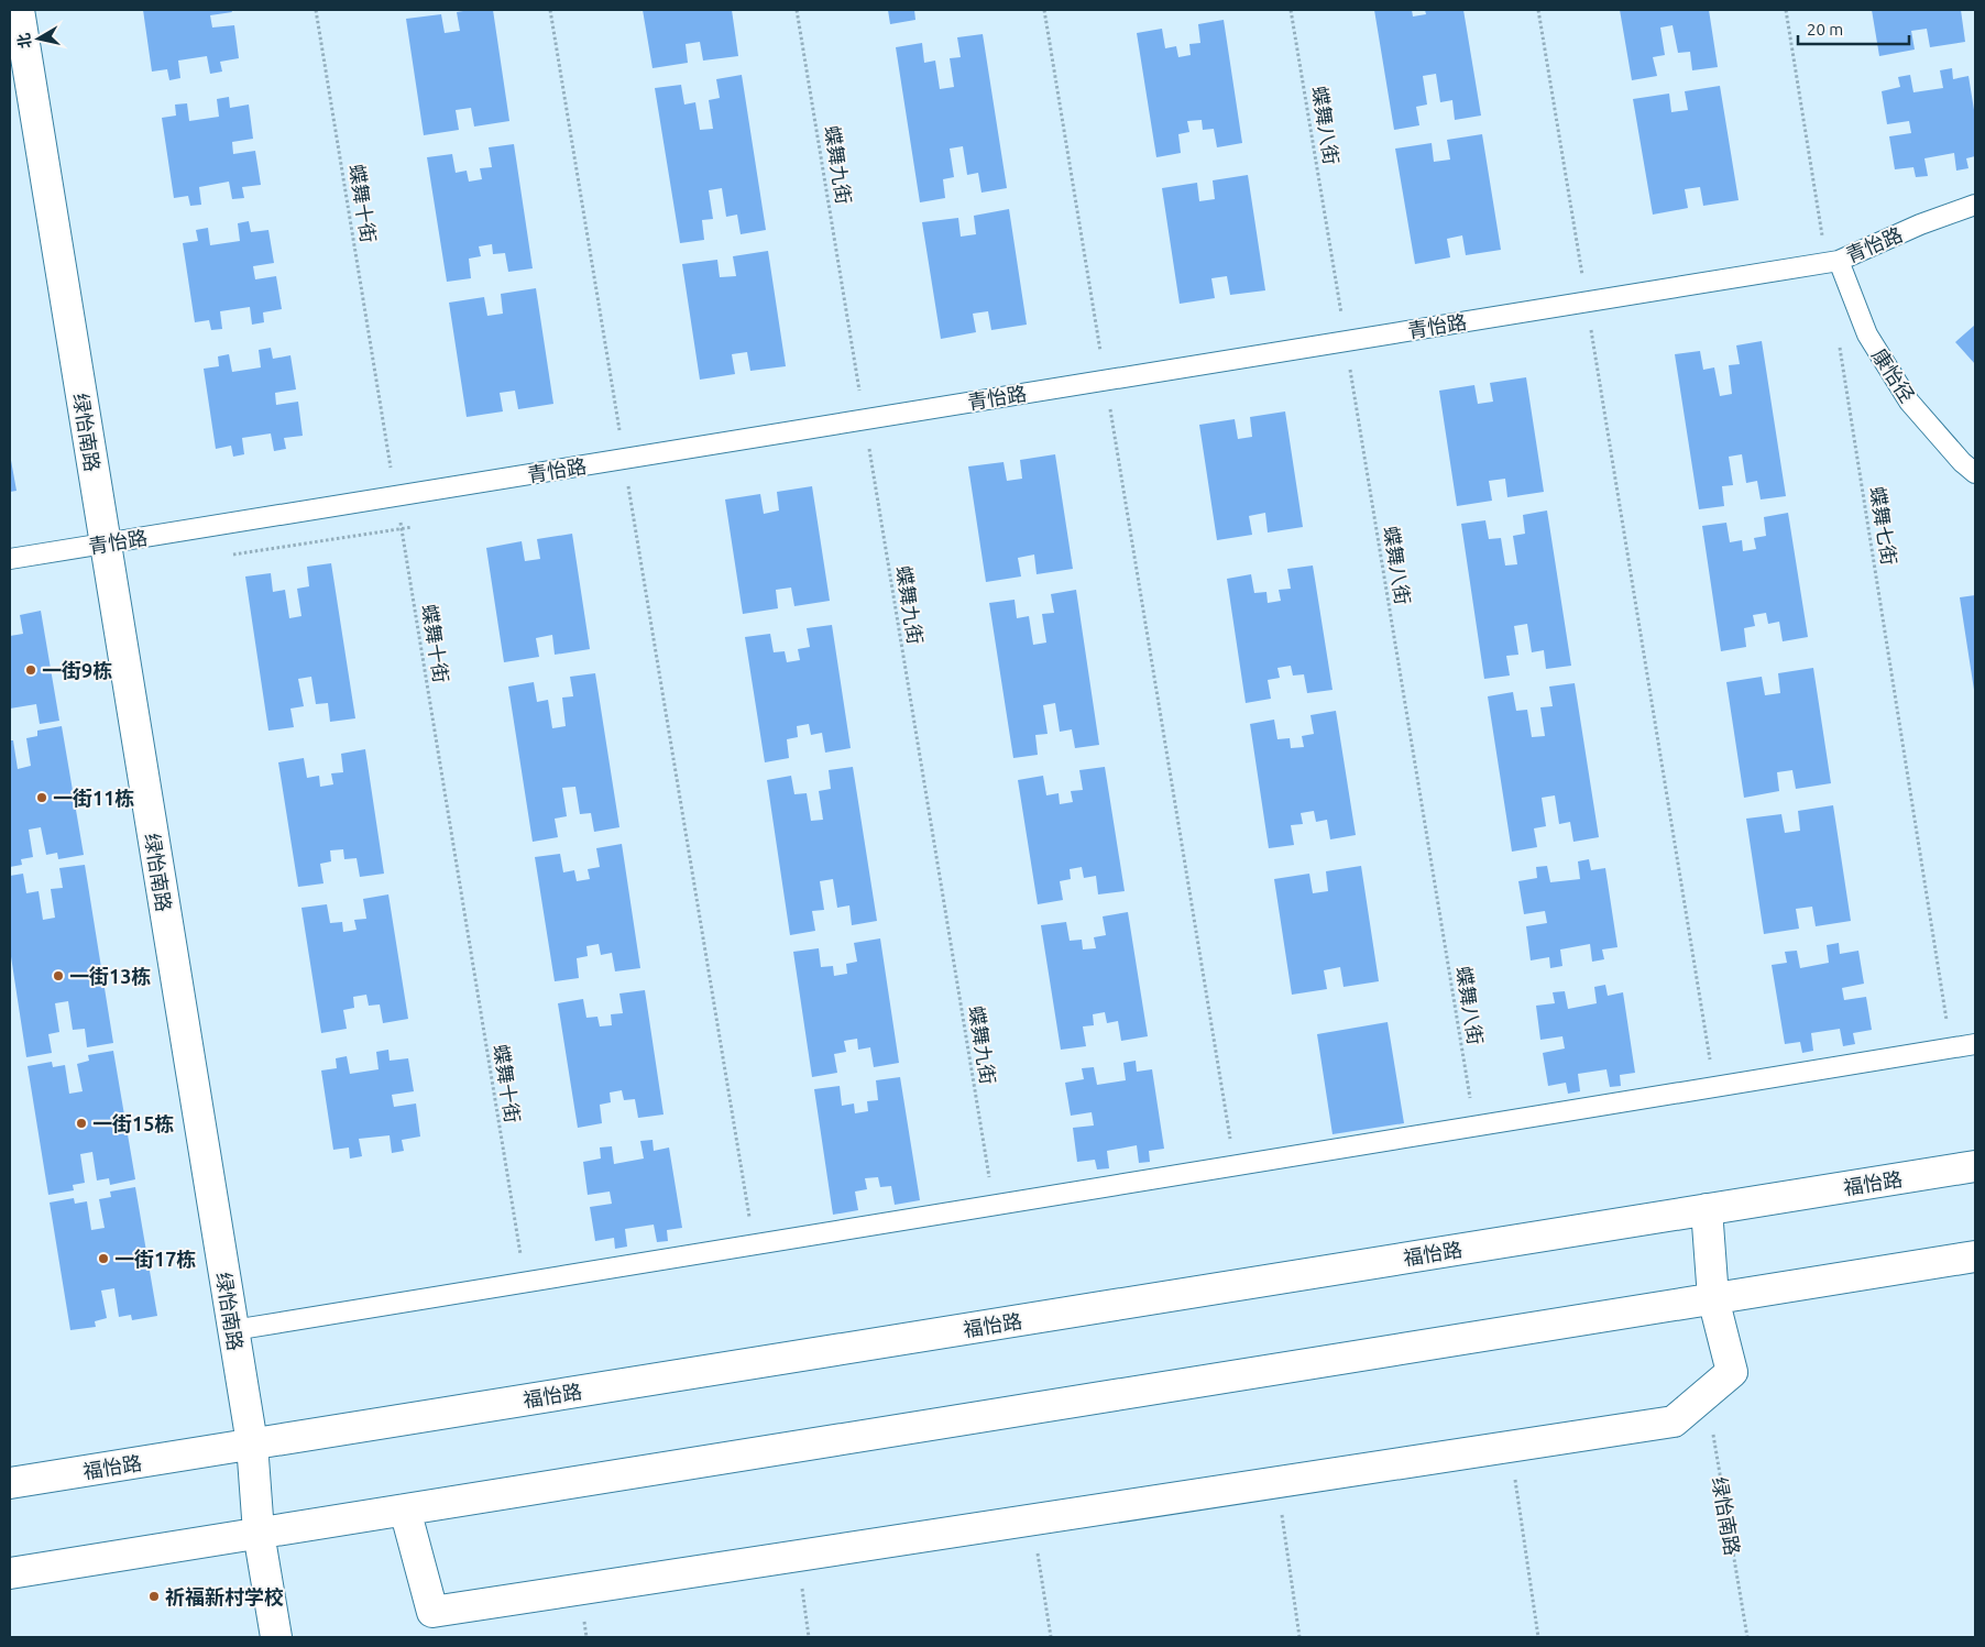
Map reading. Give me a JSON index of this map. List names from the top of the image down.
{
  "streets": {
    "street": ["绿怡南路", "福怡路"],
    "lane": ["青怡路", "康怡径"],
    "path": [
      "蝶舞八街",
      "蝶舞九街",
      "蝶舞十街",
      "蝶舞七街"
    ]
  },
  "crossings": [
    ["蝶舞八街", "青怡路"],
    ["蝶舞九街", "青怡路"],
    ["蝶舞十街", "青怡路"],
    ["青怡路", "康怡径"],
    ["青怡路", "绿怡南路"],
    ["绿怡南路", "福怡路"]
  ],
  "places": [
    "一街9栋",
    "一街11栋",
    "一街13栋",
    "一街15栋",
    "一街17栋",
    "祈福新村学校"
  ],
  "scale_bar": "20 m",
  "north": "left"
}
